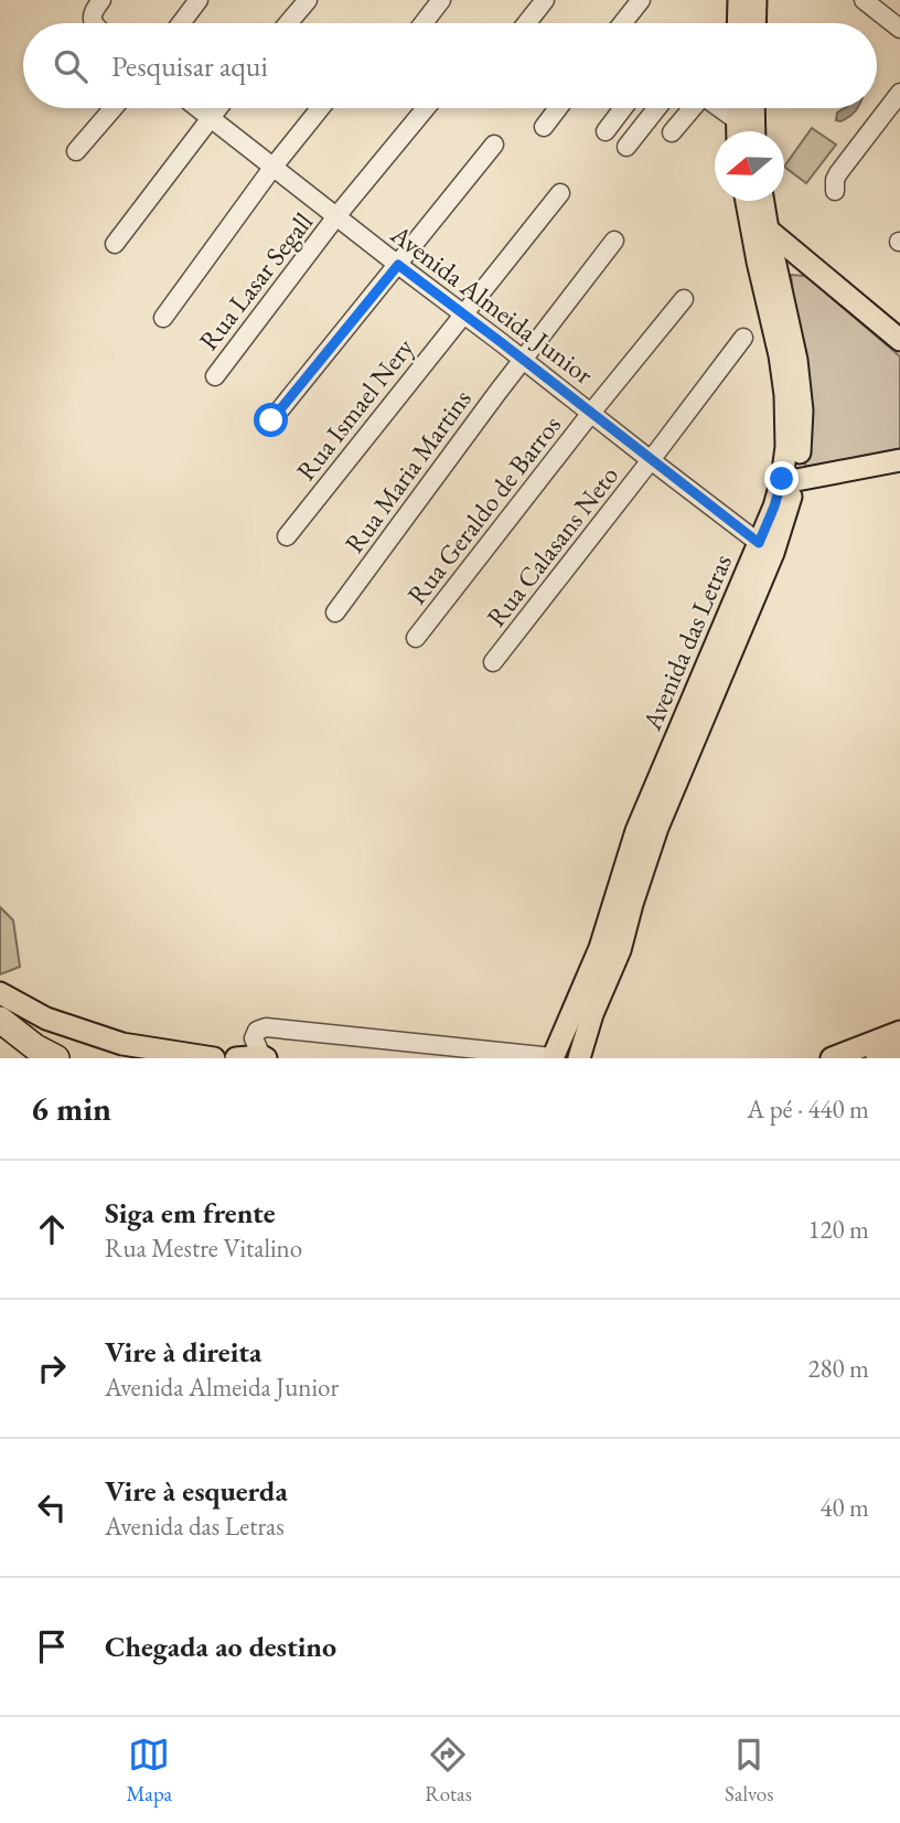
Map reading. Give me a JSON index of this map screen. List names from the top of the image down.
{
  "streets": {
    "main road": ["Avenida das Letras"],
    "street": [
      "Rua Lasar Segall",
      "Avenida Almeida Junior",
      "Rua Ismael Nery",
      "Rua Maria Martins",
      "Rua Geraldo de Barros",
      "Rua Calasans Neto"
    ]
  },
  "crossings": [
    ["Rua Lasar Segall", "Avenida Almeida Junior"],
    ["Avenida Almeida Junior", "Rua Ismael Nery"],
    ["Avenida Almeida Junior", "Rua Maria Martins"],
    ["Avenida Almeida Junior", "Rua Geraldo de Barros"],
    ["Avenida Almeida Junior", "Rua Calasans Neto"],
    ["Avenida Almeida Junior", "Avenida das Letras"]
  ],
  "north": "left",
  "page": {
    "search": "Pesquisar aqui",
    "heading": ["6 min", "A pé · 440 m"],
    "list": [
      ["Siga em frente", "Rua Mestre Vitalino", "120 m"],
      ["Vire à direita", "Avenida Almeida Junior", "280 m"],
      ["Vire à esquerda", "Avenida das Letras", "40 m"],
      "Chegada ao destino"
    ],
    "nav": ["Mapa", "Rotas", "Salvos"]
  }
}
